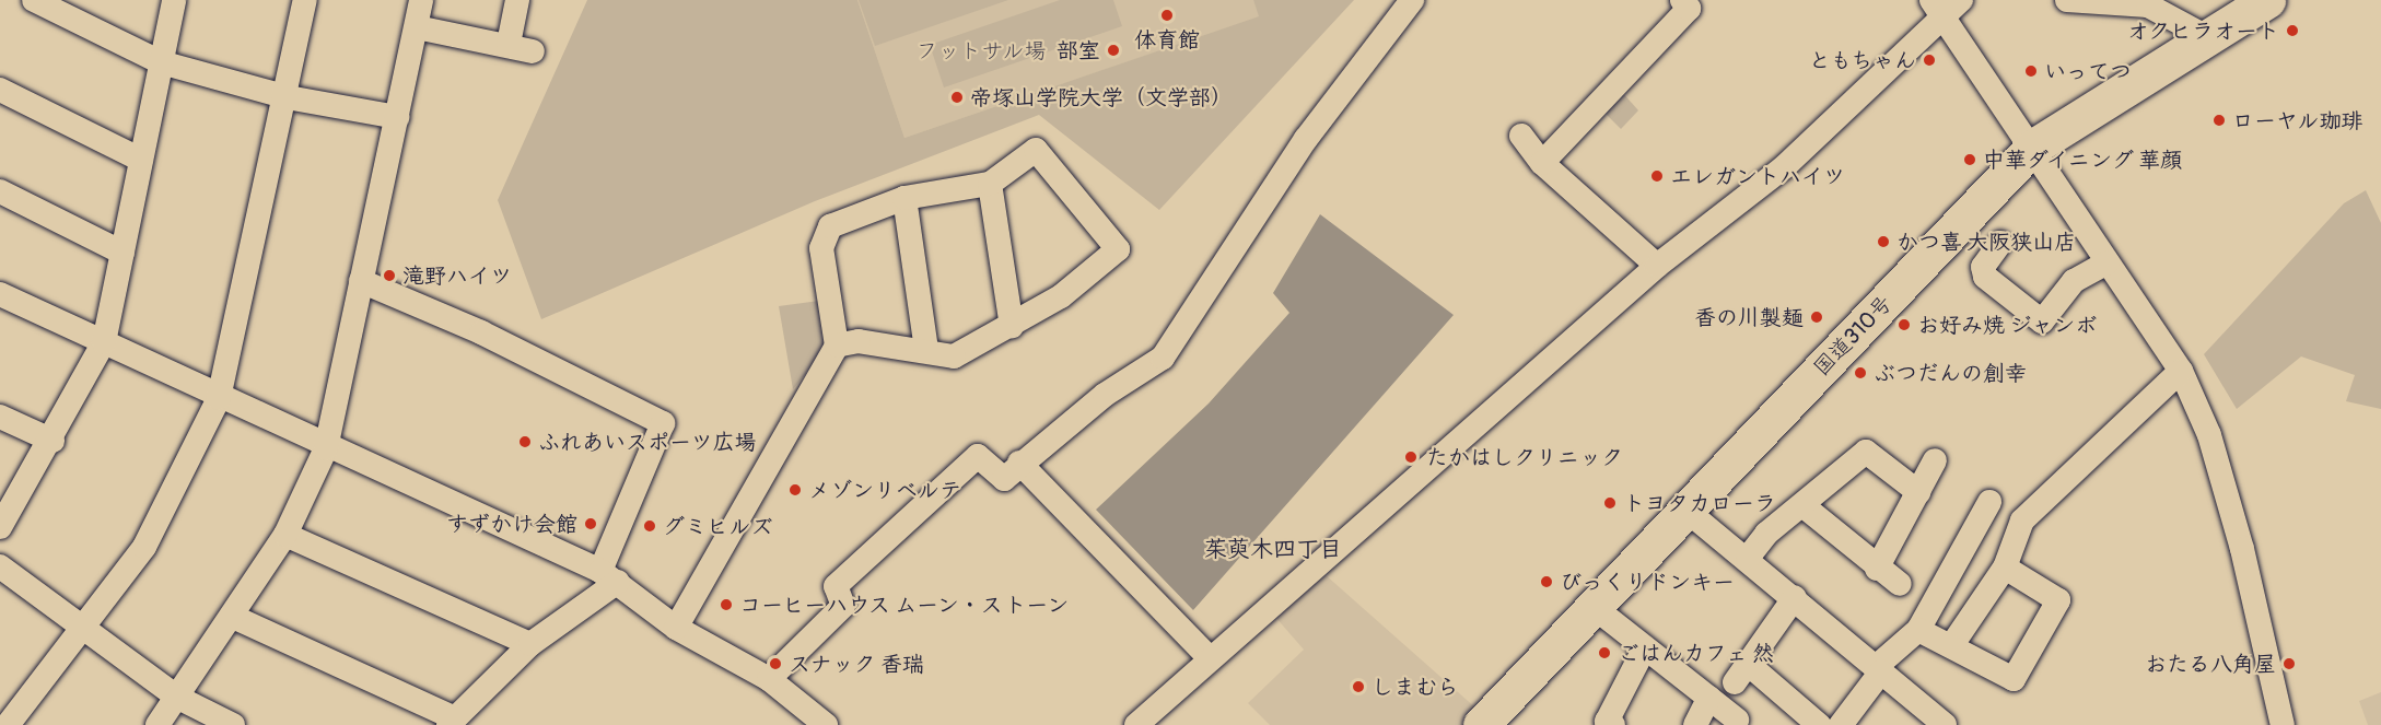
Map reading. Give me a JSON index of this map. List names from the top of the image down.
{
  "streets": {
    "highway": ["国道310号"]
  },
  "districts": ["茱萸木四丁目"],
  "parks": ["フットサル場"],
  "places": [
    "体育館",
    "オクヒラオート",
    "部室",
    "ともちゃん",
    "いってつ",
    "帝塚山学院大学（文学部）",
    "ローヤル珈琲",
    "中華ダイニング 華顔",
    "エレガントハイツ",
    "かつ喜 大阪狭山店",
    "滝野ハイツ",
    "香の川製麺",
    "お好み焼 ジャンボ",
    "ぶつだんの創幸",
    "ふれあいスポーツ広場",
    "たかはしクリニック",
    "メゾンリベルテ",
    "トヨタカローラ",
    "すずかけ会館",
    "グミヒルズ",
    "びっくりドンキー",
    "コーヒーハウス ムーン・ストーン",
    "ごはんカフェ 然",
    "スナック 香瑞",
    "おたる八角屋",
    "しまむら"
  ]
}
